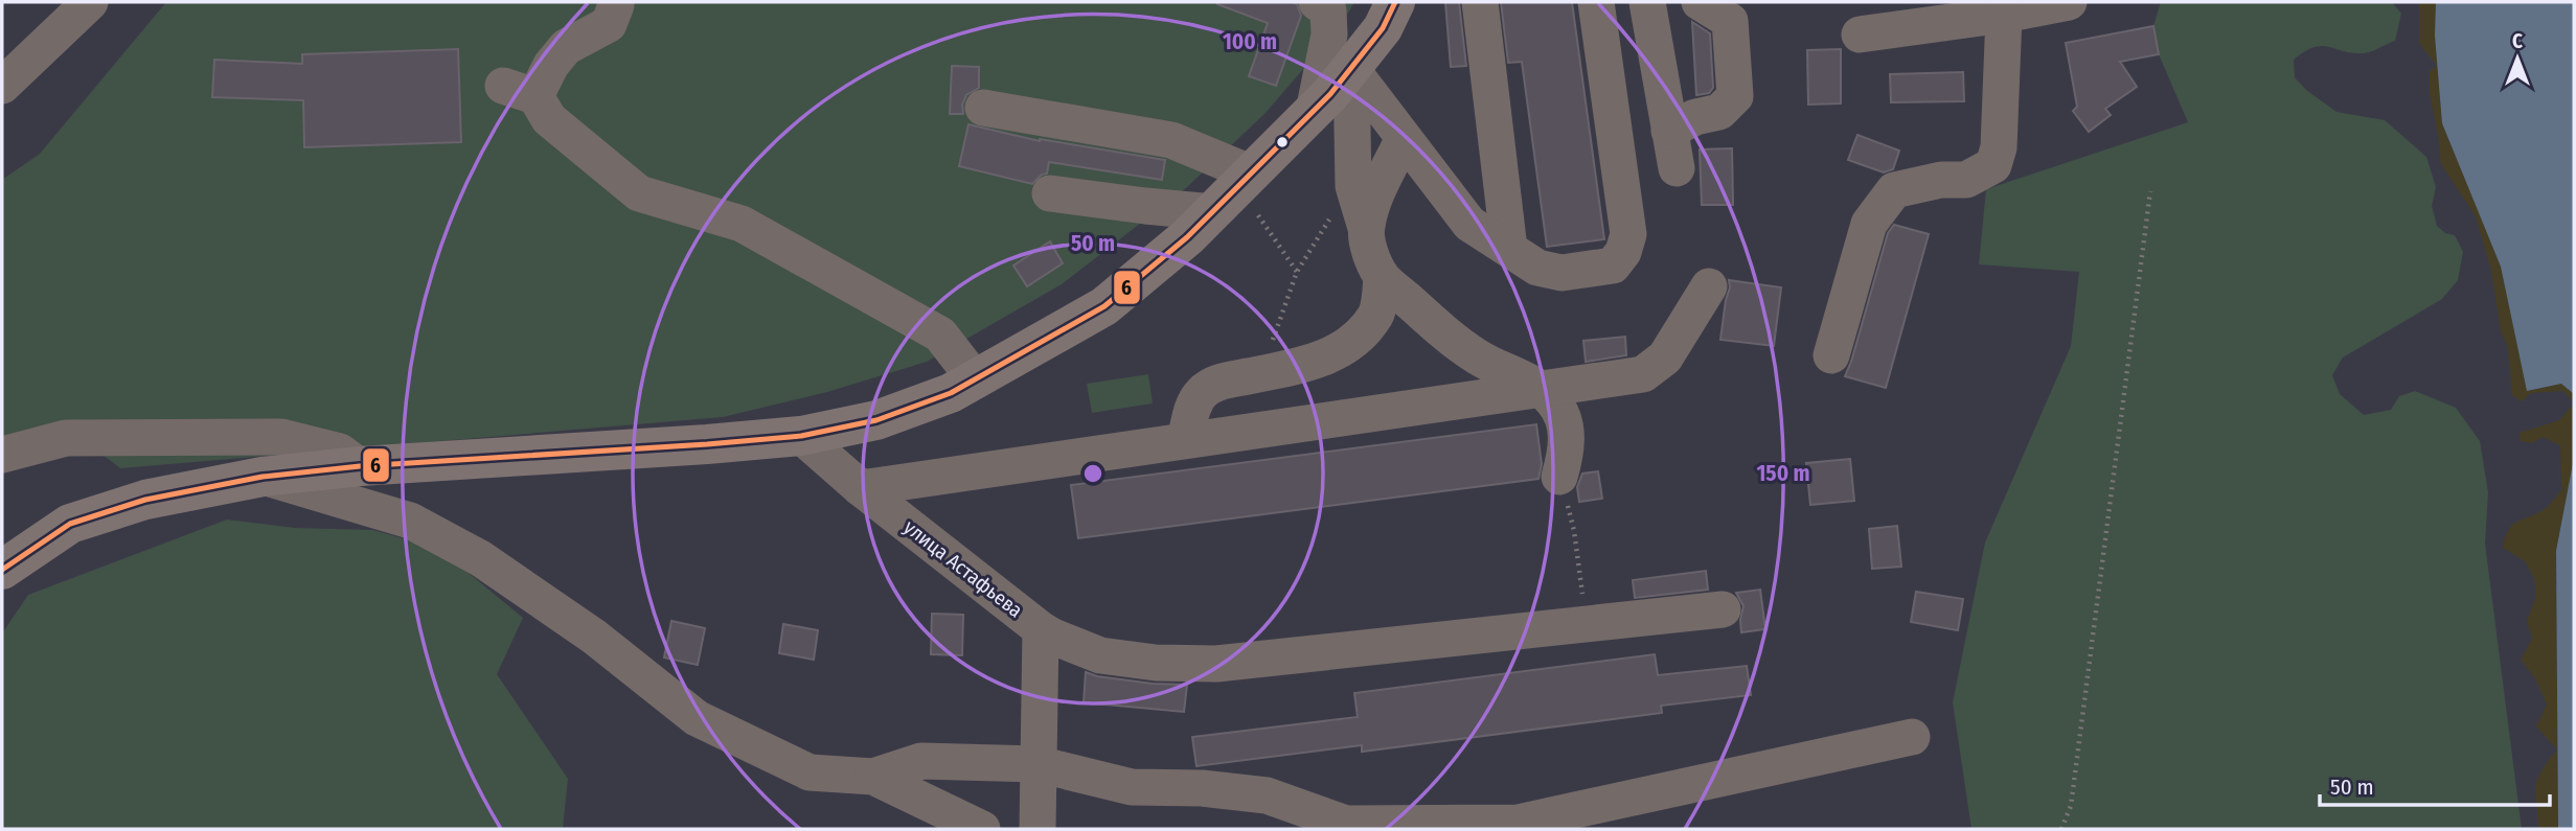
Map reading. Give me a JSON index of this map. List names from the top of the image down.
{
  "streets": {
    "street": ["улица Астафьева"]
  },
  "lines": ["transit line 6"],
  "scale_bar": "50 m",
  "north": "top",
  "rings": ["100 m", "50 m", "150 m"]
}
